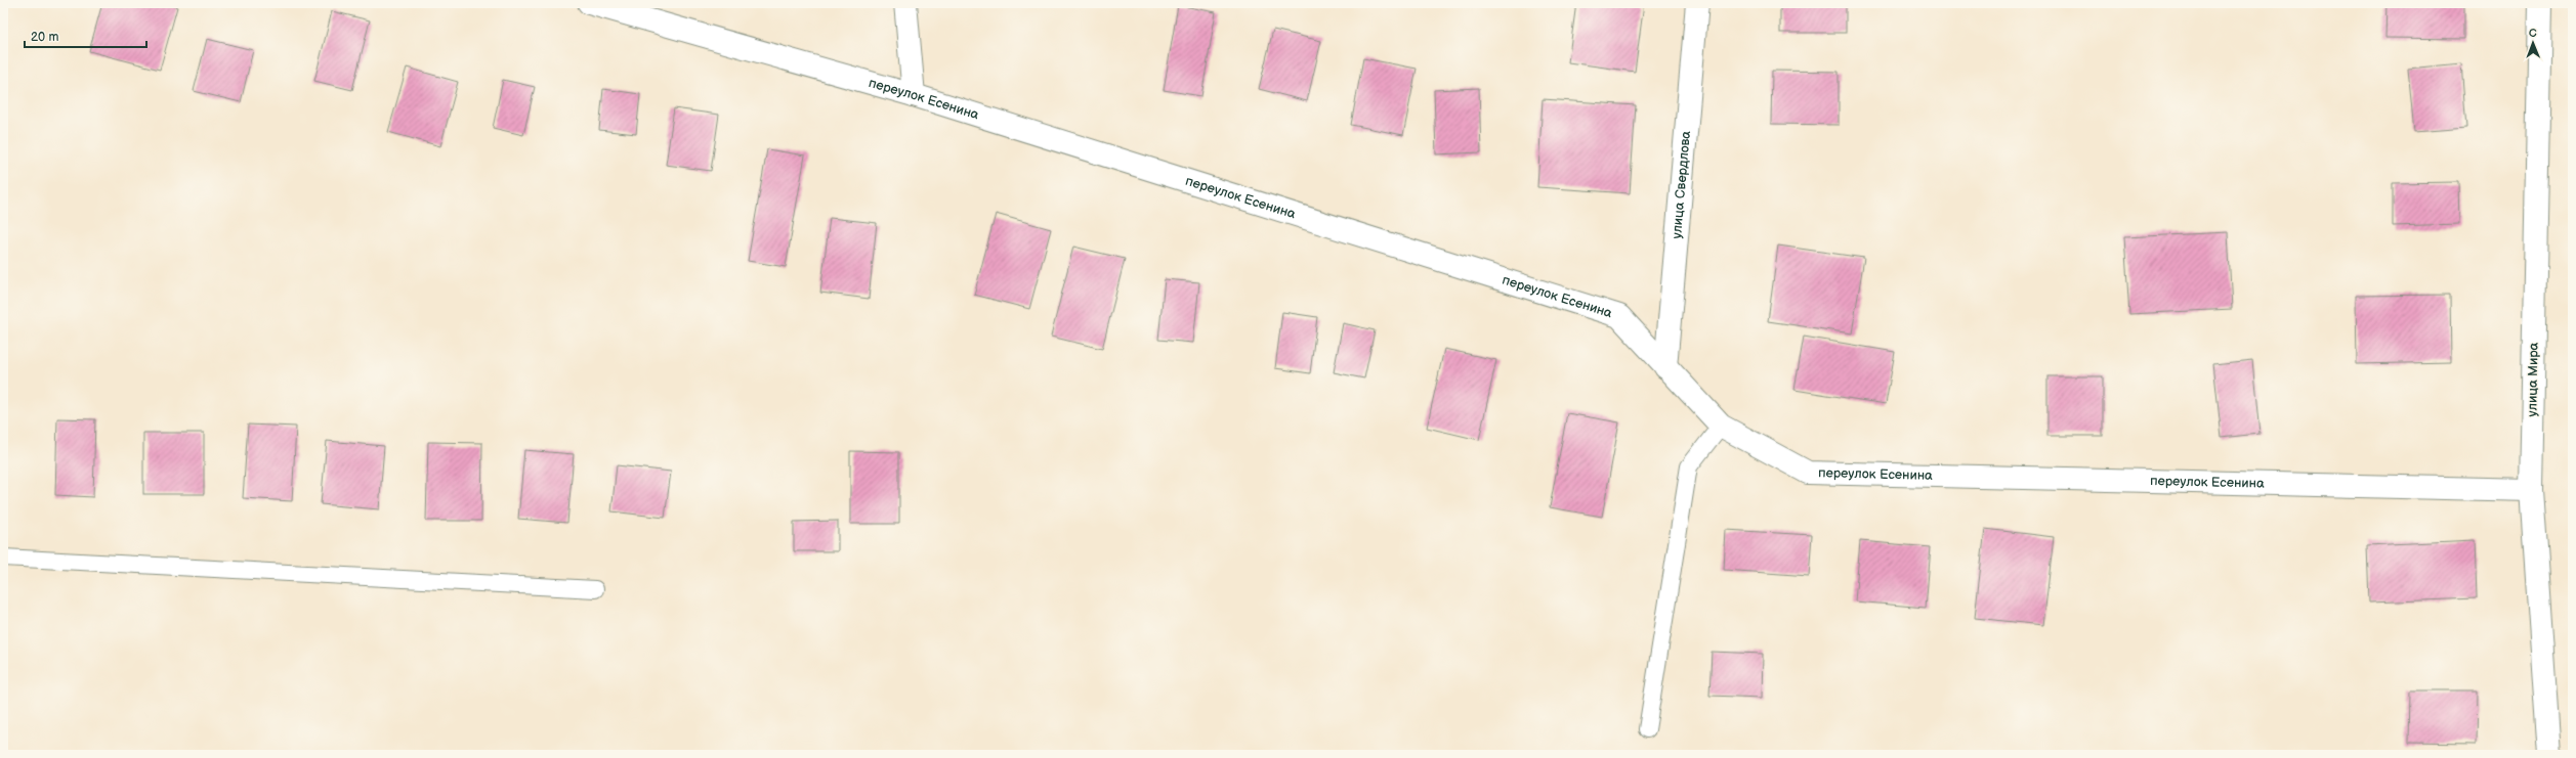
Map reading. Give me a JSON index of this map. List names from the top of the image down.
{
  "streets": {
    "street": ["переулок Есенина", "улица Свердлова", "улица Мира"]
  },
  "crossings": [
    ["переулок Есенина", "улица Свердлова"],
    ["переулок Есенина", "улица Мира"]
  ],
  "scale_bar": "20 m",
  "north": "top"
}
